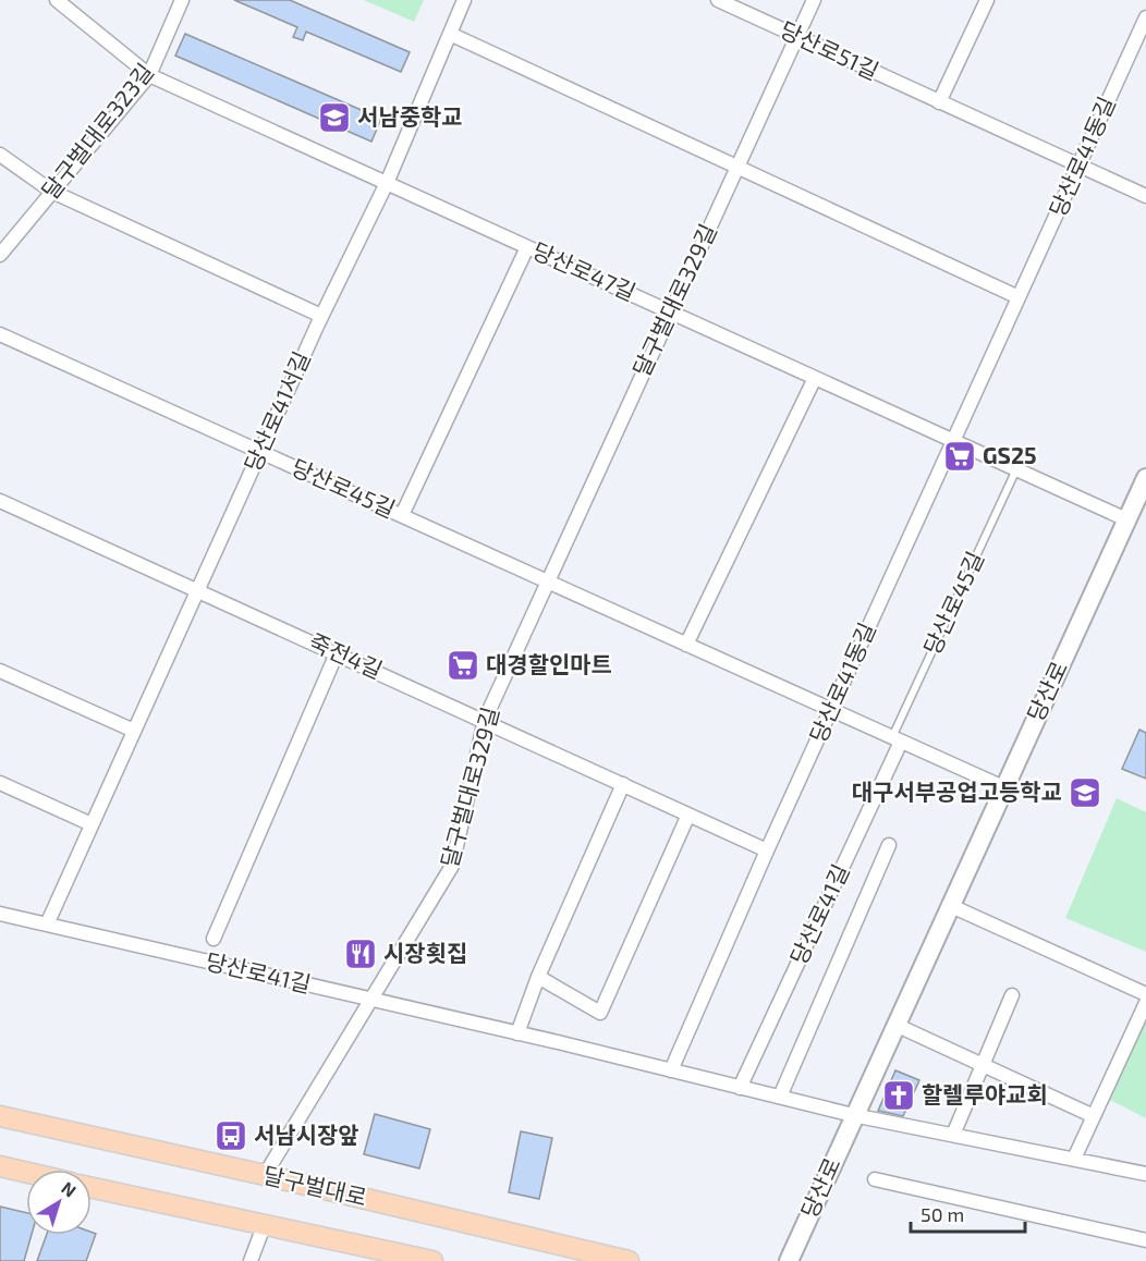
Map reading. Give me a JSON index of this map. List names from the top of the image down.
{
  "streets": {
    "main road": ["당산로", "달구벌대로"],
    "street": [
      "당산로51길",
      "달구벌대로323길",
      "당산로41동길",
      "당산로47길",
      "달구벌대로329길",
      "당산로41서길",
      "당산로45길",
      "죽전4길",
      "당산로41길"
    ]
  },
  "crossings": [
    ["당산로51길", "당산로41동길"],
    ["당산로51길", "달구벌대로329길"],
    ["달구벌대로323길", "당산로47길"],
    ["당산로41동길", "당산로47길"],
    ["당산로41동길", "당산로45길"],
    ["당산로41동길", "죽전4길"],
    ["당산로41동길", "당산로41길"],
    ["당산로47길", "달구벌대로329길"],
    ["당산로47길", "당산로41서길"],
    ["당산로47길", "당산로45길"],
    ["당산로47길", "당산로"],
    ["달구벌대로329길", "당산로45길"],
    ["달구벌대로329길", "죽전4길"],
    ["달구벌대로329길", "당산로41길"],
    ["달구벌대로329길", "달구벌대로"],
    ["당산로41서길", "당산로45길"],
    ["당산로41서길", "죽전4길"],
    ["당산로41서길", "당산로41길"],
    ["당산로45길", "당산로"],
    ["당산로45길", "당산로41길"],
    ["죽전4길", "당산로41길"],
    ["당산로", "당산로41길"]
  ],
  "places": {
    "school or university": ["서남중학교", "대구서부공업고등학교"],
    "supermarket": ["GS25", "대경할인마트"],
    "restaurant": ["시장횟집"],
    "church": ["할렐루야교회"],
    "bus stop": ["서남시장앞"]
  },
  "scale_bar": "50 m",
  "north": "top right"
}
